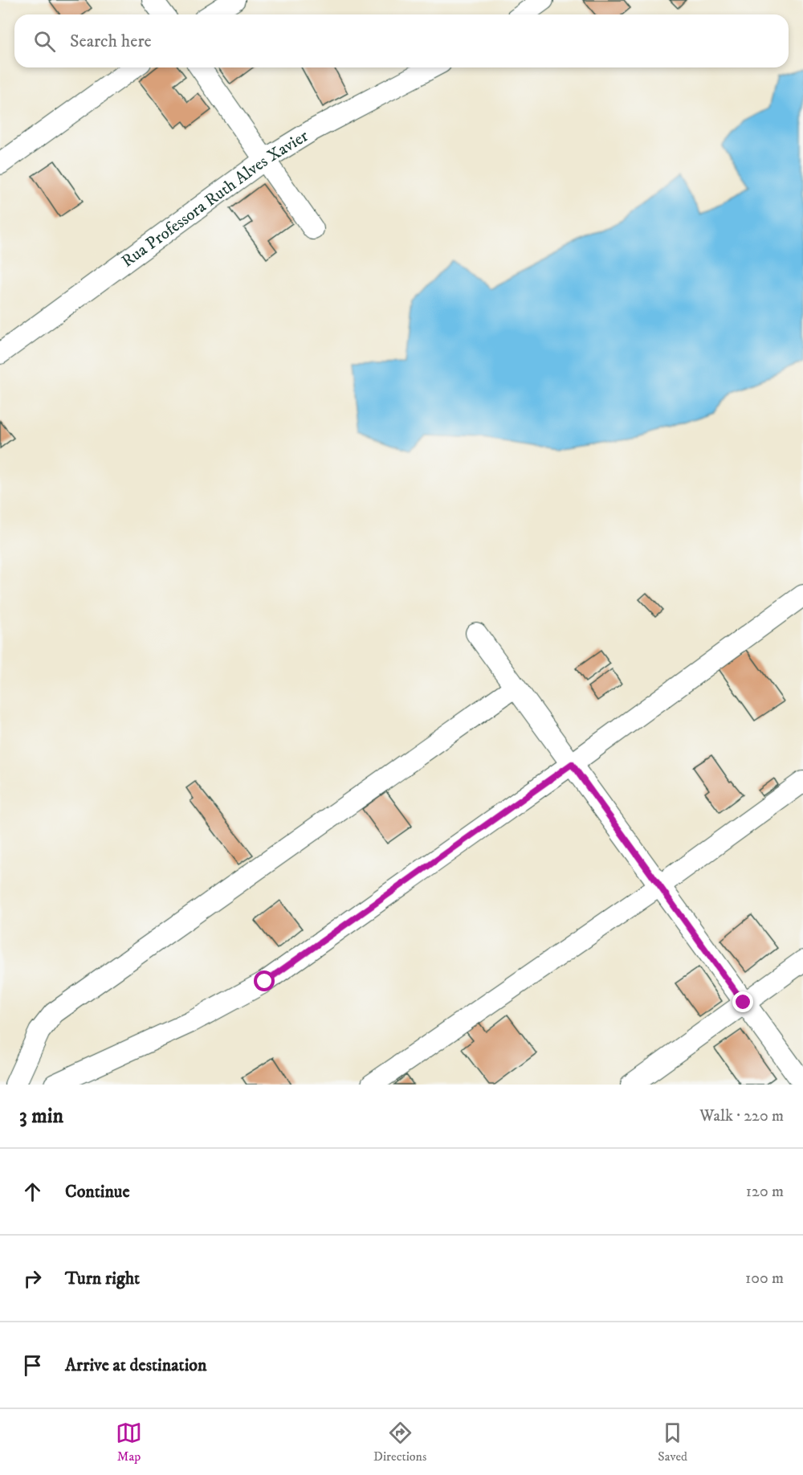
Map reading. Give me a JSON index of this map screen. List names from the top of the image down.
{
  "streets": {
    "street": ["Rua Professora Ruth Alves Xavier"]
  },
  "page": {
    "search": "Search here",
    "heading": ["3 min", "Walk · 220 m"],
    "list": [
      ["Continue", "120 m"],
      ["Turn right", "100 m"],
      "Arrive at destination"
    ],
    "nav": ["Map", "Directions", "Saved"]
  }
}
